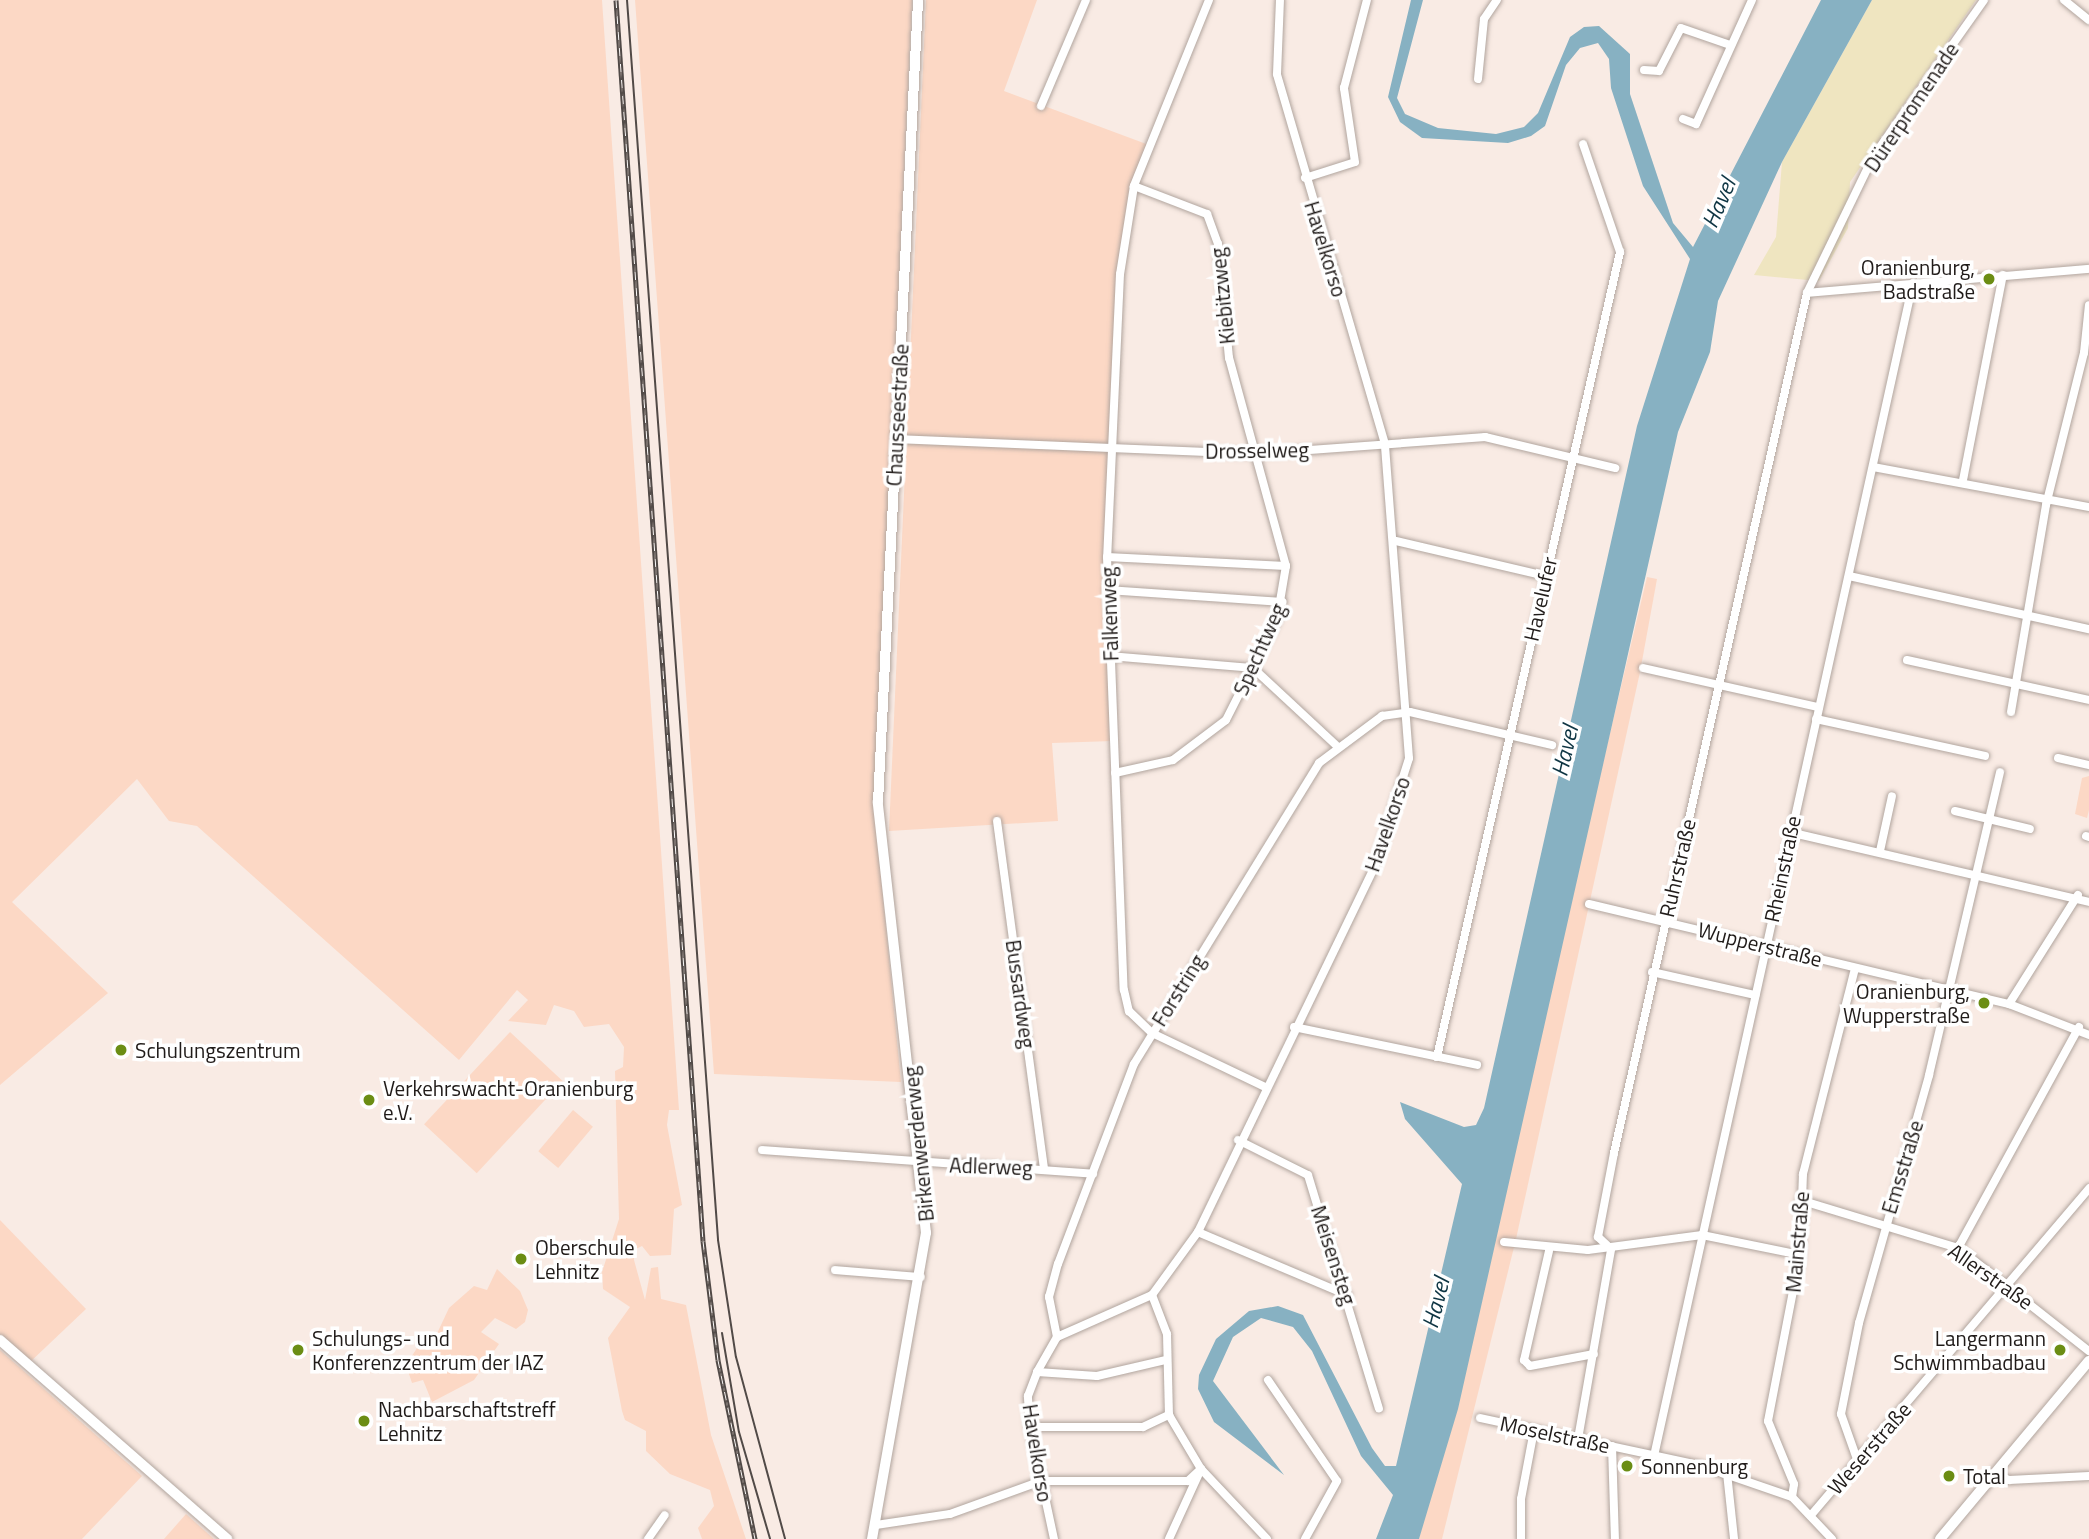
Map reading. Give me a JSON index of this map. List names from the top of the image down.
{
  "streets": {
    "street": [
      "Dürerpromenade",
      "Havelkorso",
      "Kiebitzweg",
      "Chausseestraße",
      "Drosselweg",
      "Havelufer",
      "Falkenweg",
      "Spechtweg",
      "Ruhrstraße",
      "Rheinstraße",
      "Wupperstraße",
      "Forstring",
      "Bussardweg",
      "Birkenwerderweg",
      "Adlerweg",
      "Emsstraße",
      "Mainstraße",
      "Meisensteg",
      "Allerstraße",
      "Moselstraße",
      "Weserstraße"
    ]
  },
  "crossings": [
    ["Dürerpromenade", "Ruhrstraße"],
    ["Havelkorso", "Drosselweg"],
    ["Havelkorso", "Forstring"],
    ["Havelkorso", "Meisensteg"],
    ["Kiebitzweg", "Drosselweg"],
    ["Kiebitzweg", "Falkenweg"],
    ["Kiebitzweg", "Spechtweg"],
    ["Chausseestraße", "Drosselweg"],
    ["Chausseestraße", "Birkenwerderweg"],
    ["Drosselweg", "Havelufer"],
    ["Drosselweg", "Falkenweg"],
    ["Drosselweg", "Spechtweg"],
    ["Falkenweg", "Spechtweg"],
    ["Falkenweg", "Forstring"],
    ["Ruhrstraße", "Wupperstraße"],
    ["Ruhrstraße", "Moselstraße"],
    ["Rheinstraße", "Wupperstraße"],
    ["Rheinstraße", "Moselstraße"],
    ["Wupperstraße", "Emsstraße"],
    ["Wupperstraße", "Mainstraße"],
    ["Forstring", "Adlerweg"],
    ["Bussardweg", "Adlerweg"],
    ["Birkenwerderweg", "Adlerweg"],
    ["Emsstraße", "Allerstraße"],
    ["Emsstraße", "Weserstraße"],
    ["Mainstraße", "Allerstraße"],
    ["Mainstraße", "Moselstraße"],
    ["Allerstraße", "Weserstraße"]
  ],
  "water": ["Havel"],
  "places": [
    "Oranienburg, Badstraße",
    "Oranienburg, Wupperstraße",
    "Schulungszentrum",
    "Verkehrswacht-Oranienburg e.V.",
    "Oberschule Lehnitz",
    "Schulungs- und Konferenzzentrum der IAZ",
    "Langermann Schwimmbadbau",
    "Nachbarschaftstreff Lehnitz",
    "Sonnenburg",
    "Total"
  ]
}
